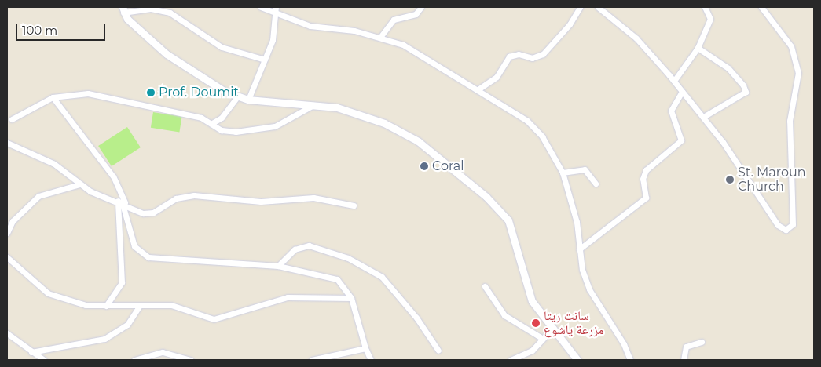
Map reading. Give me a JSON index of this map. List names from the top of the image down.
{
  "places": [
    "Prof. Doumit",
    "Coral",
    "St. Maroun Church",
    "سانت ريتا مزرعة ياشوع"
  ],
  "scale_bar": "100 m"
}
